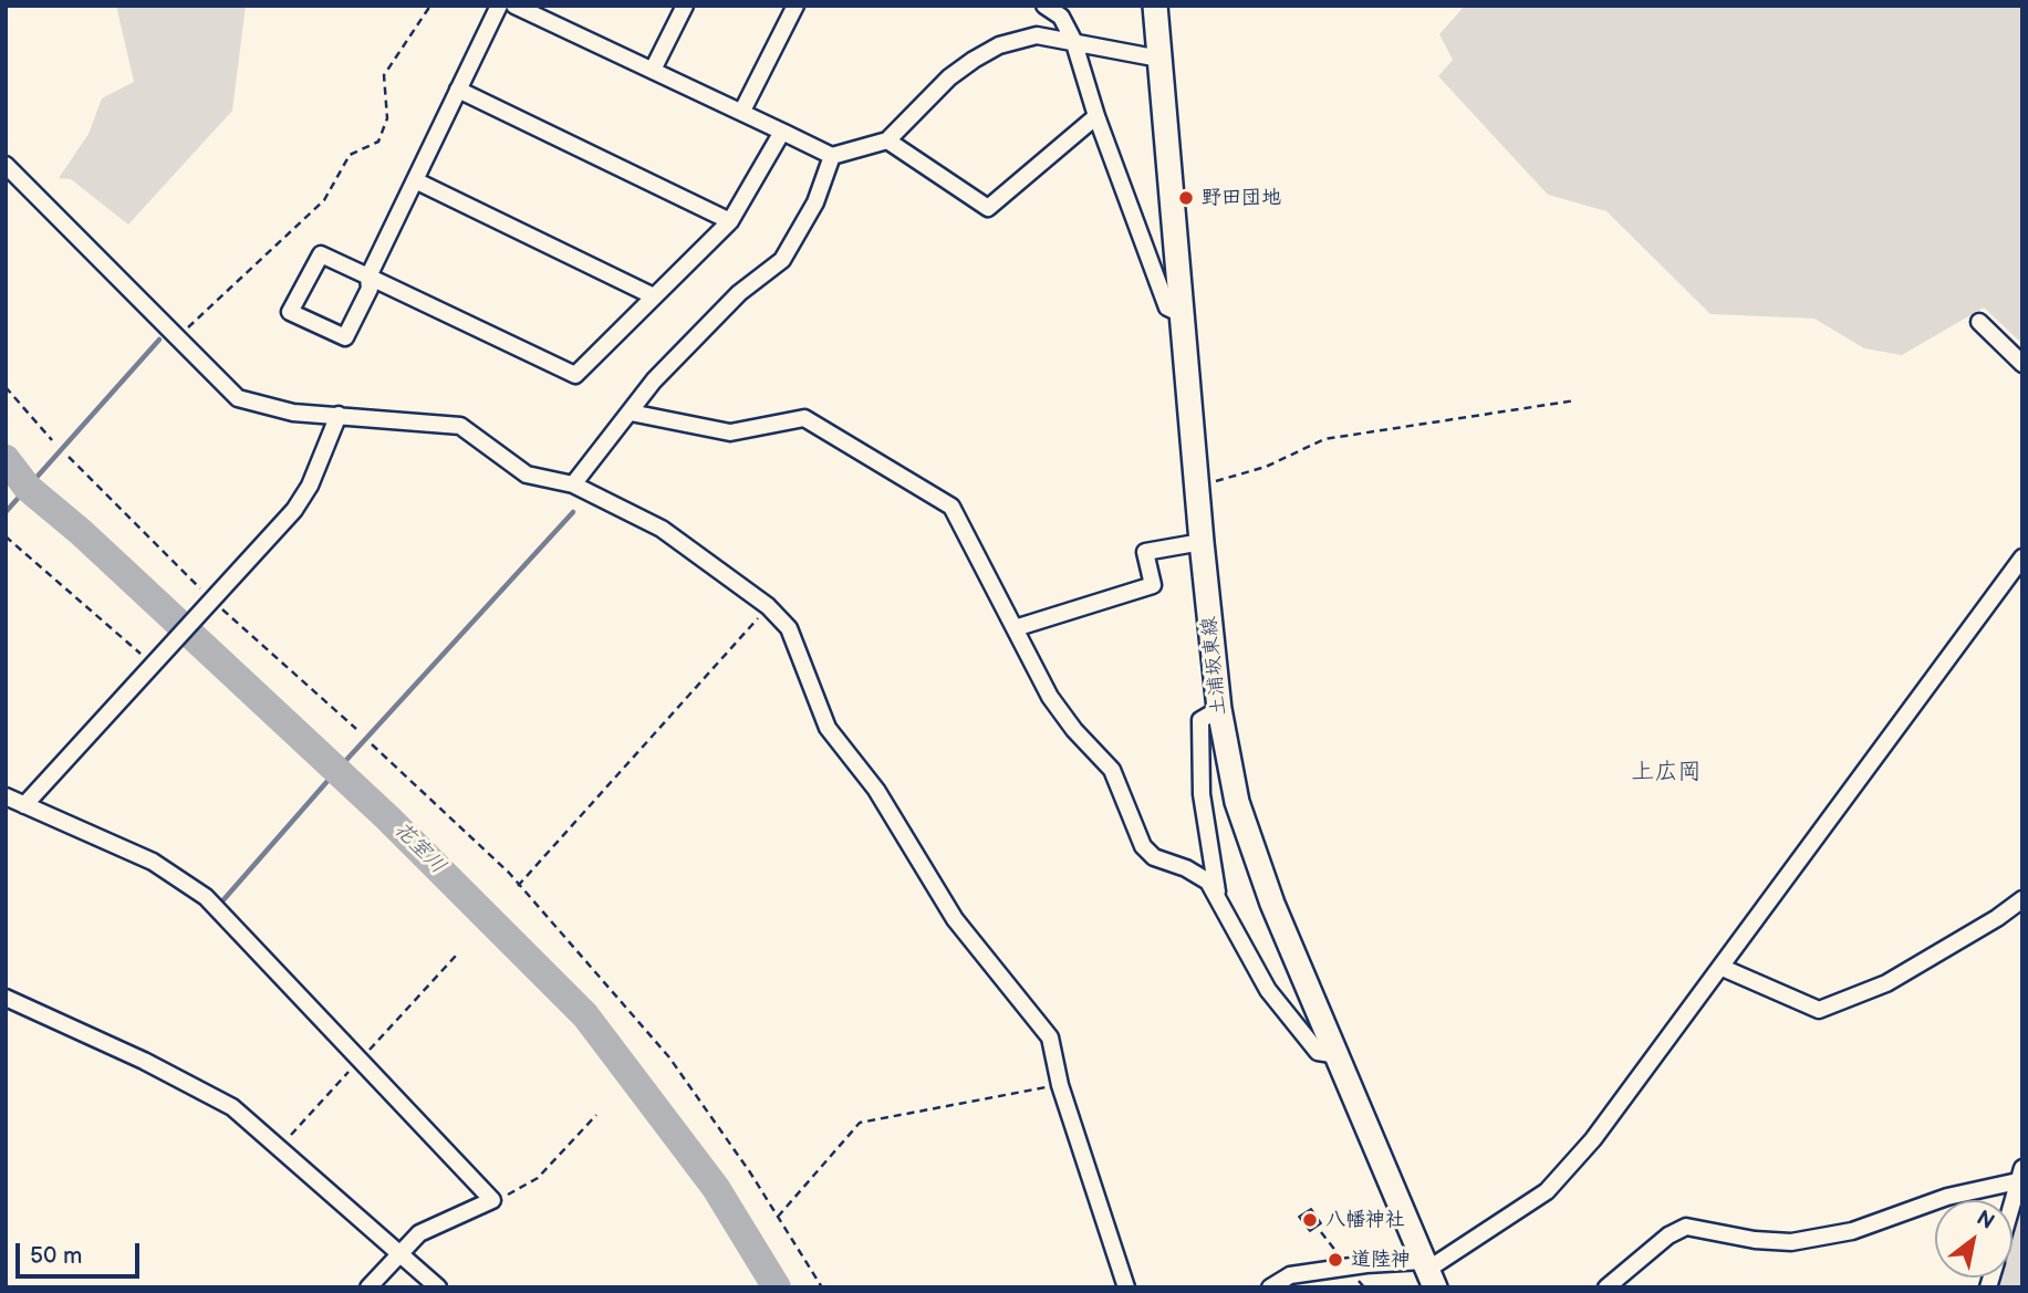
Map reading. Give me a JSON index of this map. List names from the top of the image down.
{
  "streets": {
    "main road": ["土浦坂東線"]
  },
  "districts": ["上広岡"],
  "water": ["花室川"],
  "places": ["野田団地", "八幡神社", "道陸神"],
  "scale_bar": "50 m",
  "north": "top right"
}
